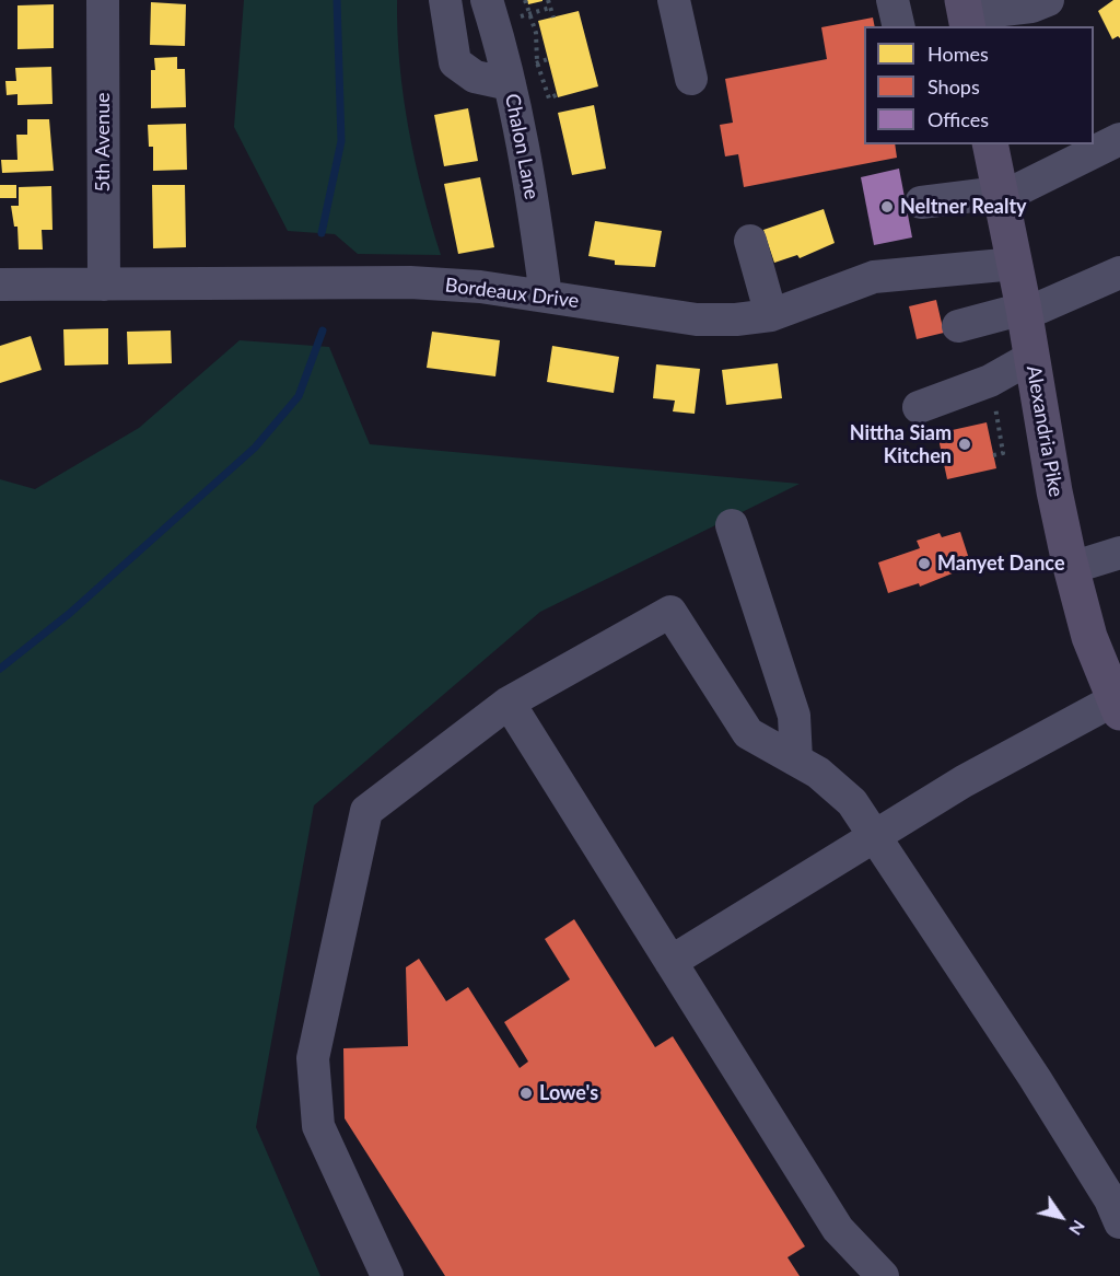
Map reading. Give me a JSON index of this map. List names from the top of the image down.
{
  "streets": {
    "main road": ["Alexandria Pike"],
    "street": ["5th Avenue", "Chalon Lane", "Bordeaux Drive"]
  },
  "crossings": [
    ["5th Avenue", "Bordeaux Drive"],
    ["Chalon Lane", "Bordeaux Drive"],
    ["Bordeaux Drive", "Alexandria Pike"]
  ],
  "places": [
    "Neltner Realty",
    "Nittha Siam Kitchen",
    "Manyet Dance",
    "Lowe's"
  ],
  "legend": ["Homes", "Shops", "Offices"],
  "north": "bottom right"
}
